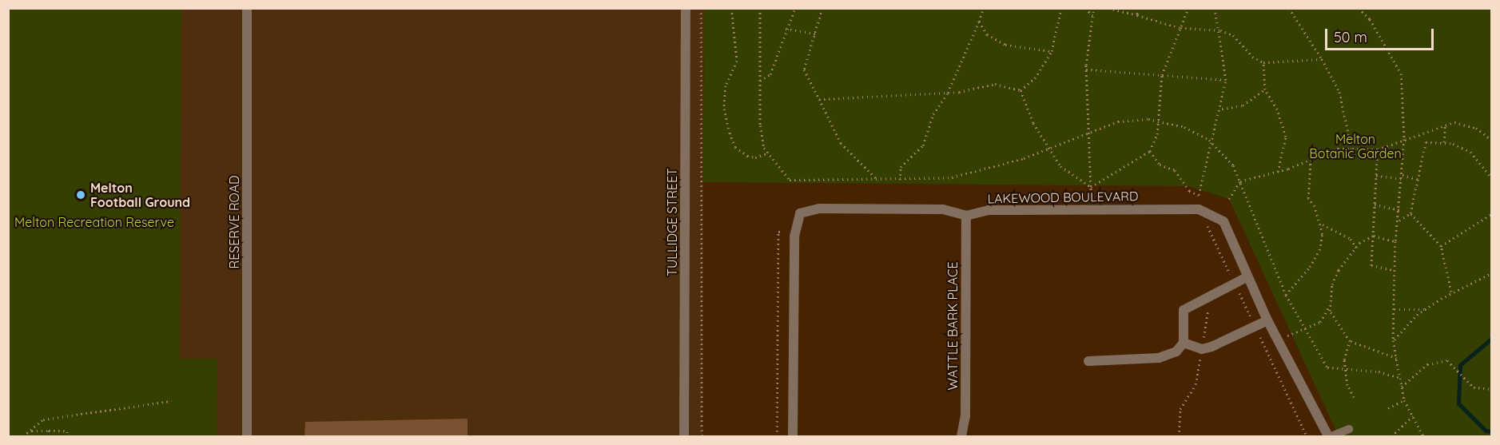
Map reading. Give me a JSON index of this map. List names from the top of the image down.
{
  "streets": {
    "street": [
      "LAKEWOOD BOULEVARD",
      "RESERVE ROAD",
      "TULLIDGE STREET",
      "WATTLE BARK PLACE"
    ]
  },
  "crossings": [
    ["LAKEWOOD BOULEVARD", "WATTLE BARK PLACE"]
  ],
  "parks": ["Melton Botanic Garden", "Melton Recreation Reserve"],
  "places": ["Melton Football Ground"],
  "scale_bar": "50 m"
}
